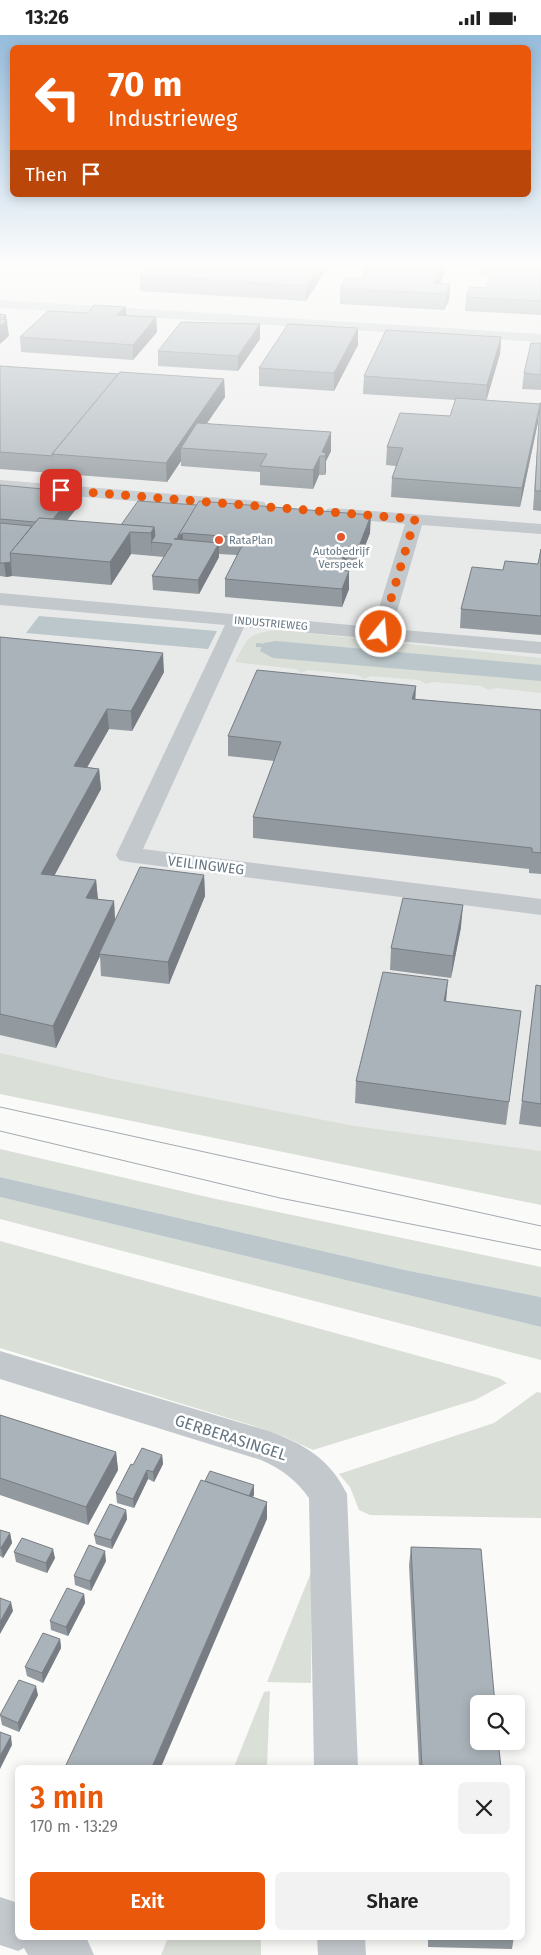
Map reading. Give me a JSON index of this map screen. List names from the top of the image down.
{
  "streets": {
    "street": ["INDUSTRIEWEG", "VEILINGWEG", "GERBERASINGEL"]
  },
  "crossings": [
    ["INDUSTRIEWEG", "VEILINGWEG"]
  ],
  "places": ["Autobedrijf Verspeek", "RataPlan"],
  "page": {
    "status": "13:26",
    "turn": ["70 m", "Industrieweg"],
    "then": "Then",
    "heading": ["3 min", "170 m · 13:29"],
    "buttons": ["Exit", "Share"]
  }
}
